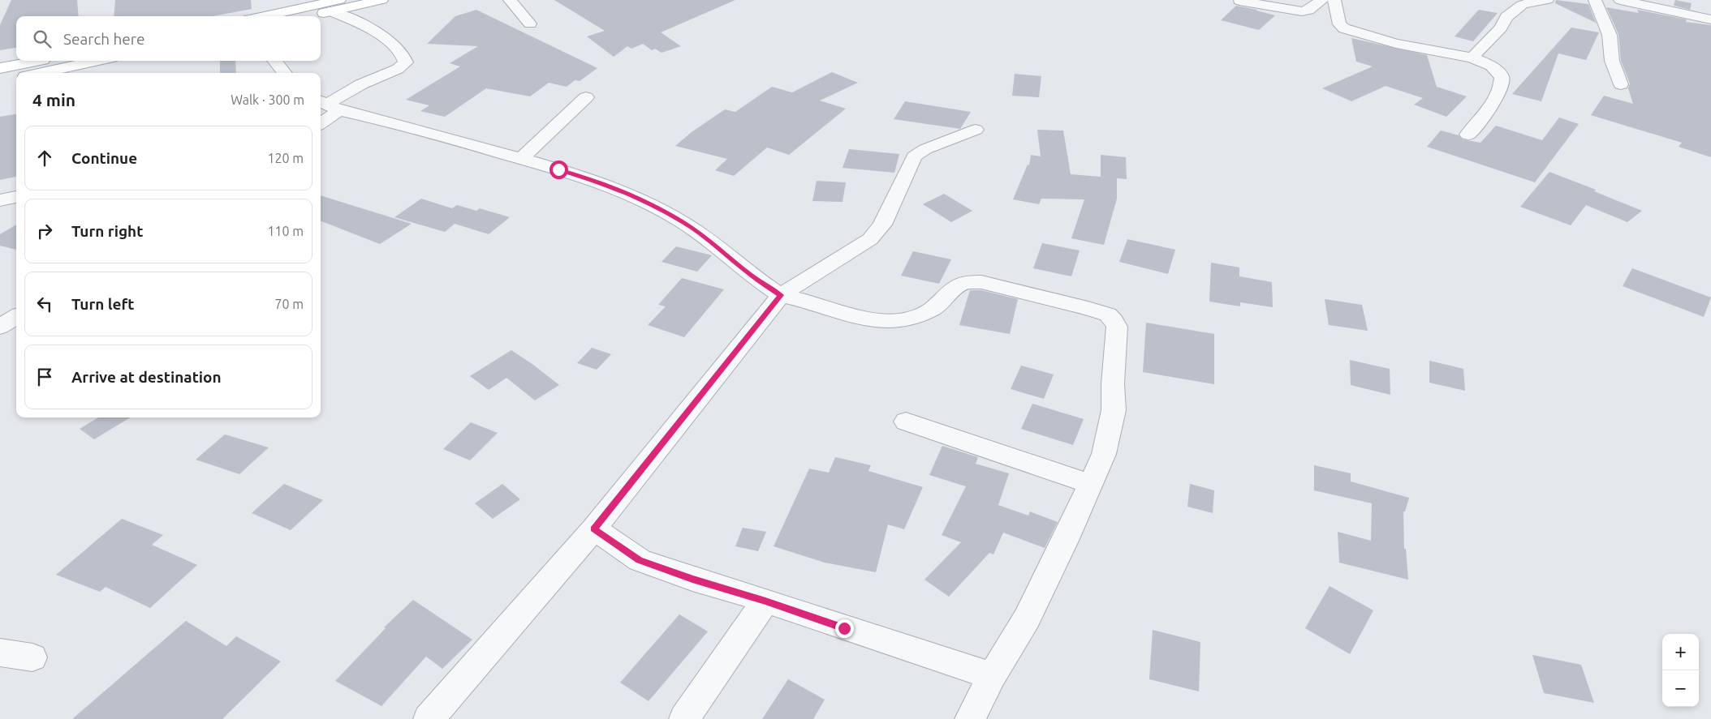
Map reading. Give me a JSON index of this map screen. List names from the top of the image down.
{
  "page": {
    "search": "Search here",
    "heading": ["4 min", "Walk · 300 m"],
    "list": [
      ["Continue", "120 m"],
      ["Turn right", "110 m"],
      ["Turn left", "70 m"],
      "Arrive at destination"
    ],
    "map_buttons": ["+", "−"]
  }
}
